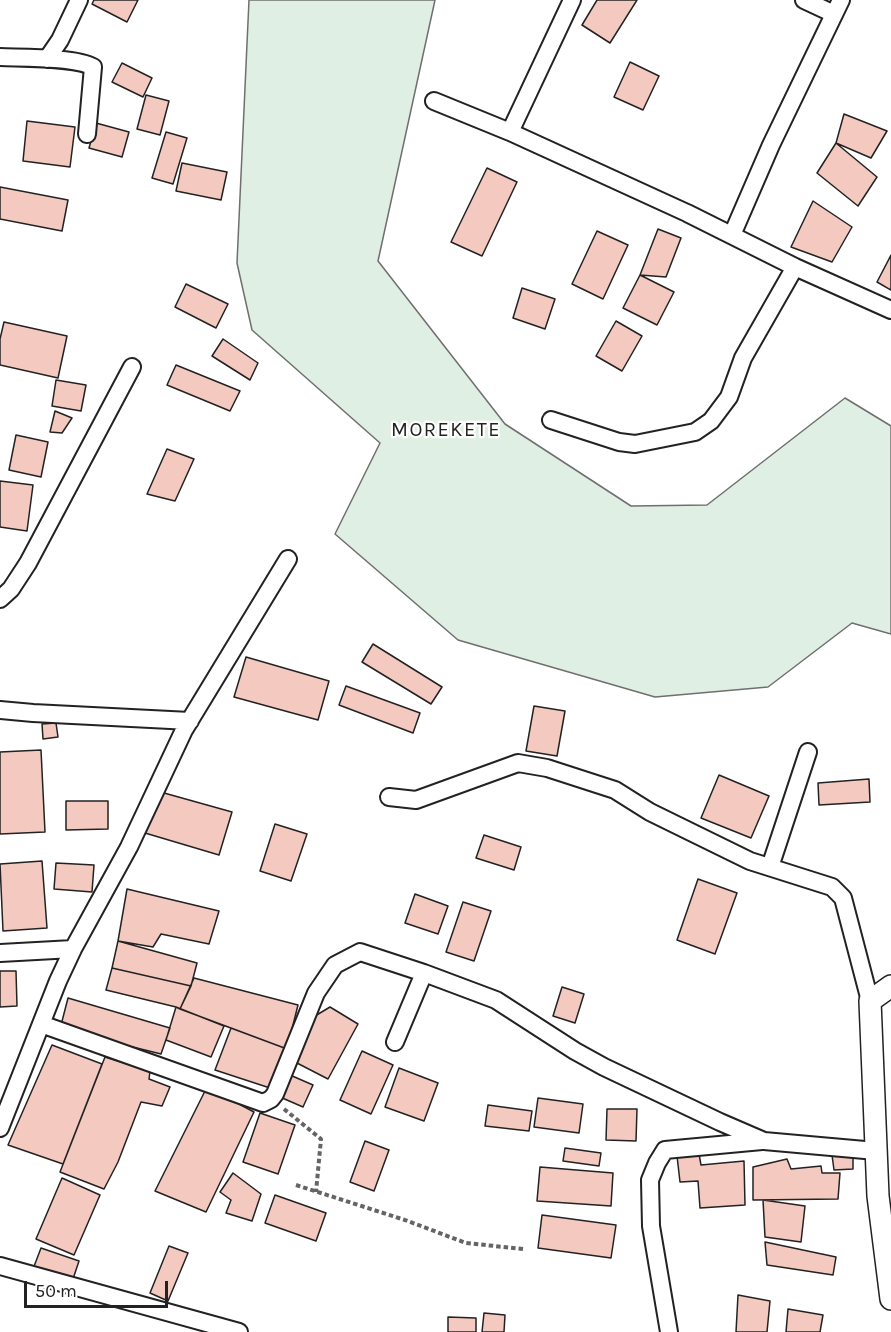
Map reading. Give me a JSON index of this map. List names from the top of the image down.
{
  "districts": ["MOREKETE"],
  "scale_bar": "50 m"
}
